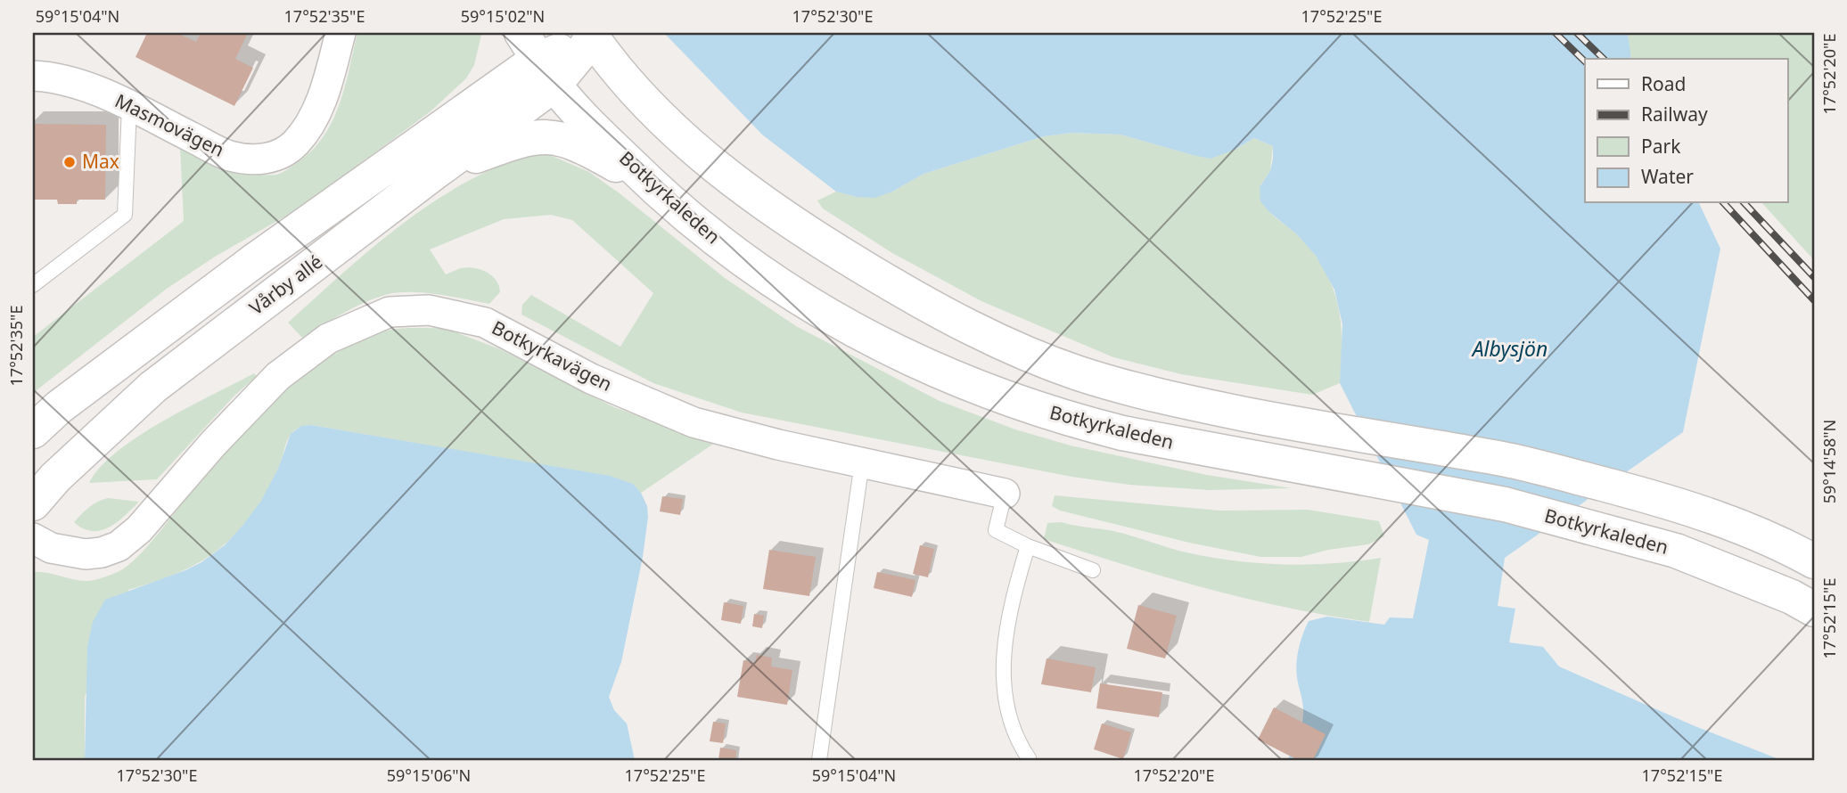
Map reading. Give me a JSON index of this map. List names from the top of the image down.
{
  "streets": {
    "main road": ["Botkyrkaleden", "Vårby allé"],
    "street": ["Masmovägen", "Botkyrkavägen"]
  },
  "crossings": [
    ["Botkyrkaleden", "Vårby allé"]
  ],
  "water": ["Albysjön"],
  "places": ["Max"],
  "legend": [
    "Road",
    "Railway",
    "Park",
    "Water"
  ],
  "coordinates": [
    "59°15'04\"N",
    "17°52'35\"E",
    "59°15'02\"N",
    "17°52'30\"E",
    "17°52'25\"E",
    "17°52'20\"E",
    "59°14'58\"N",
    "17°52'15\"E",
    "59°15'06\"N"
  ]
}
